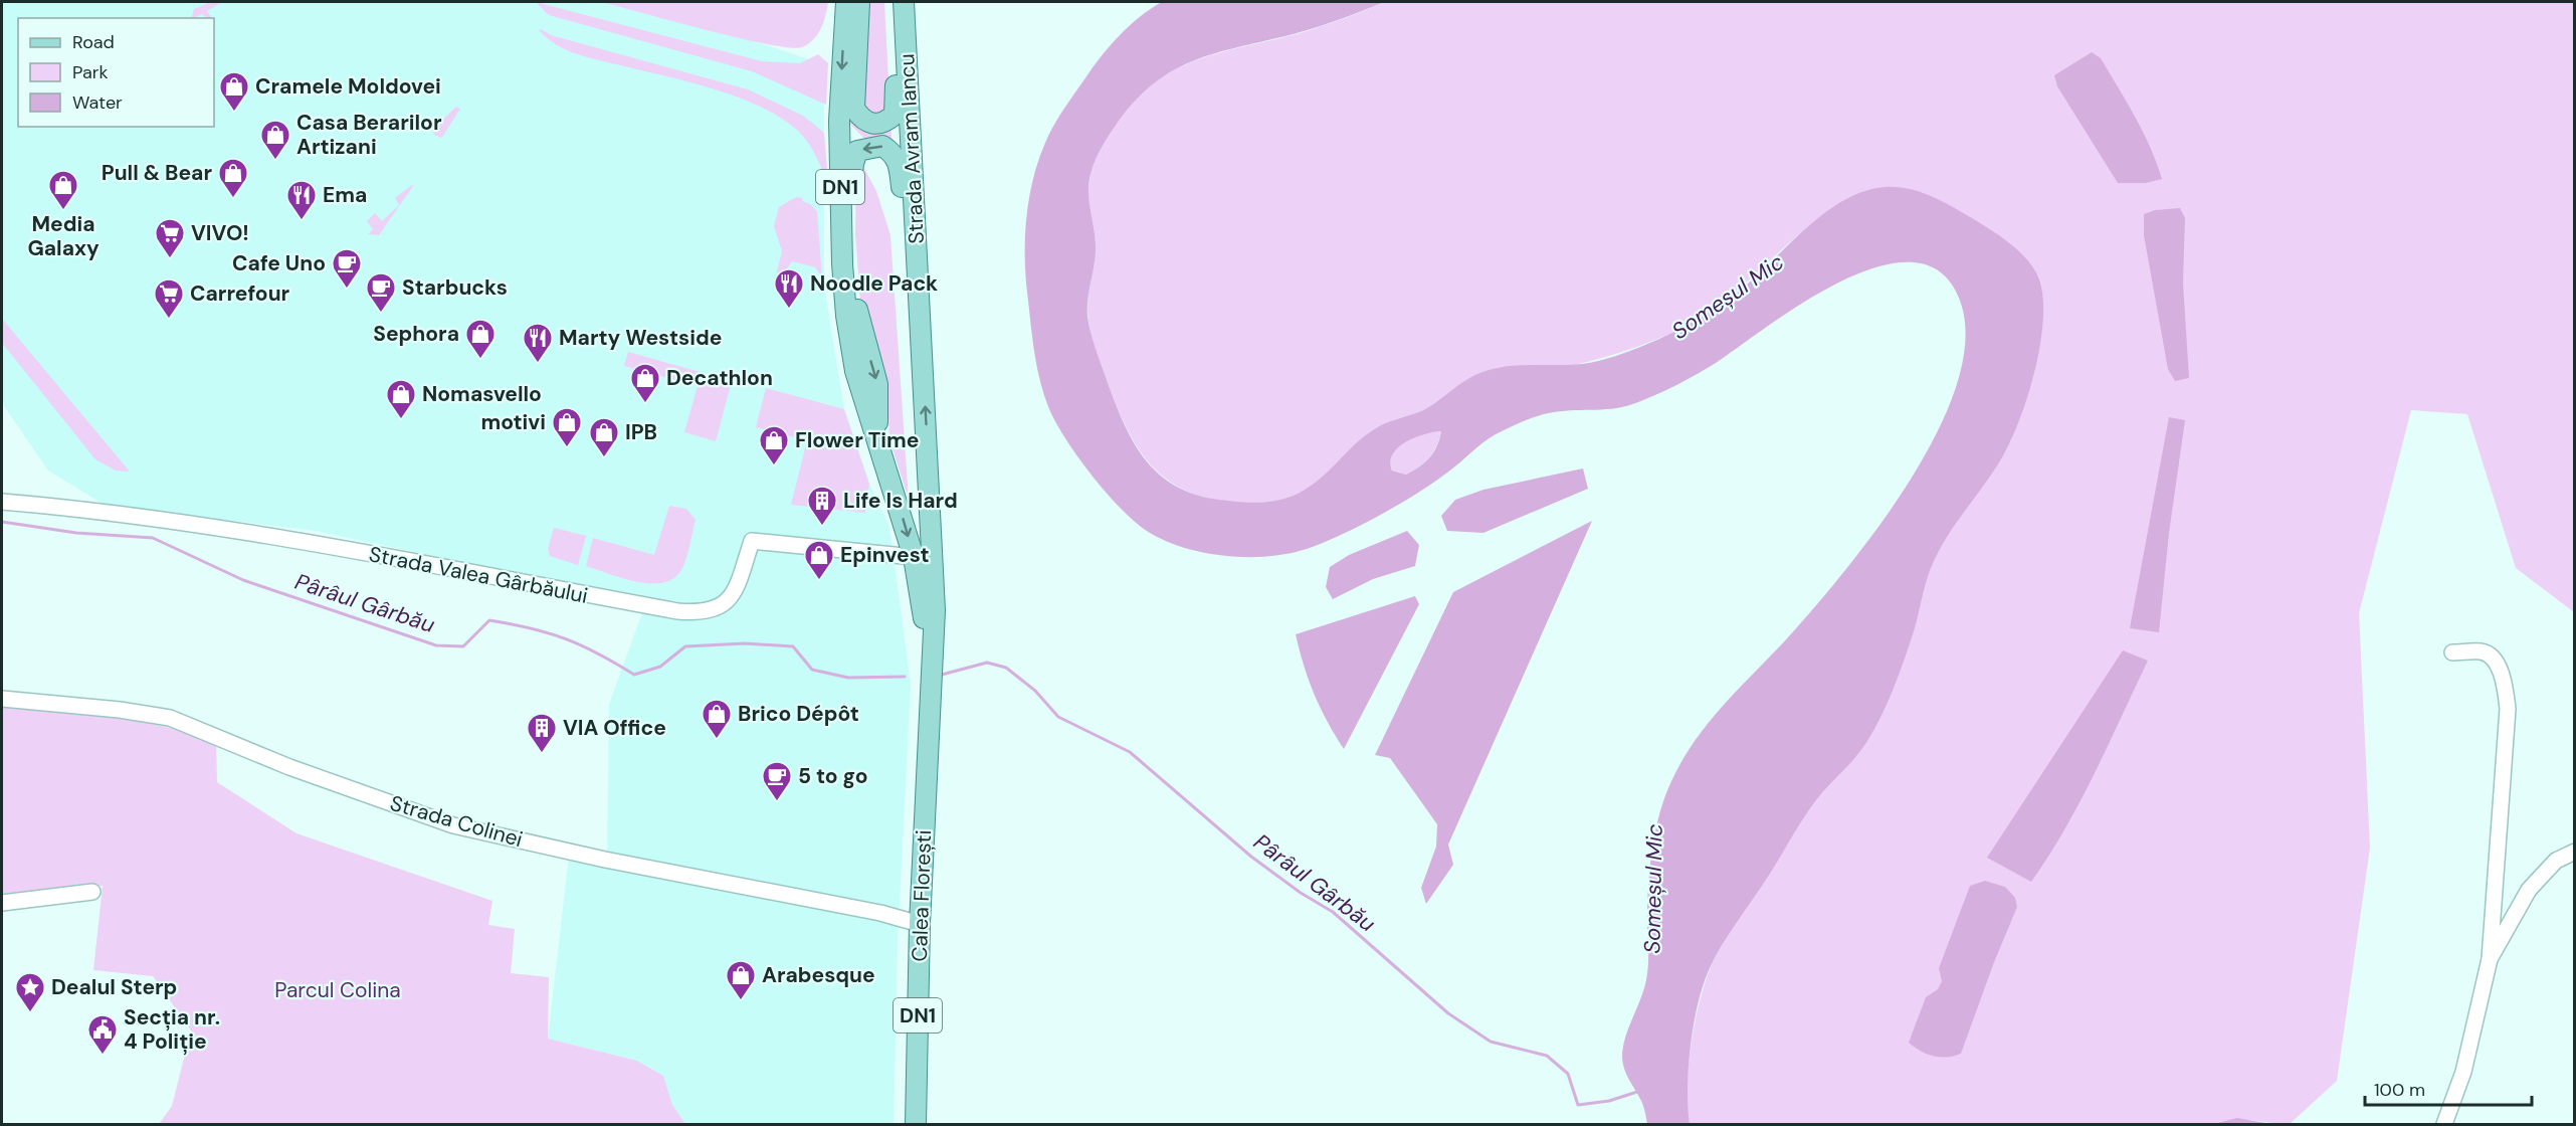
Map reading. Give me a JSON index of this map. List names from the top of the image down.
{
  "streets": {
    "main road": ["Strada Avram Iancu", "DN1", "Calea Florești"],
    "street": ["Strada Valea Gârbăului", "Strada Colinei"]
  },
  "crossings": [
    ["Strada Avram Iancu", "DN1"],
    ["Strada Avram Iancu", "Calea Florești"],
    ["DN1", "Strada Valea Gârbăului"],
    ["DN1", "Calea Florești"],
    ["Strada Colinei", "Calea Florești"]
  ],
  "water": ["Someșul Mic", "Pârâul Gârbău"],
  "parks": ["Parcul Colina"],
  "places": {
    "shop": [
      "Cramele Moldovei",
      "Casa Berarilor Artizani",
      "Pull & Bear",
      "Media Galaxy",
      "Sephora",
      "Decathlon",
      "Nomasvello",
      "motivi",
      "IPB",
      "Flower Time",
      "Epinvest",
      "Brico Dépôt",
      "Arabesque"
    ],
    "restaurant": ["Ema", "Noodle Pack", "Marty Westside"],
    "supermarket": ["VIVO!", "Carrefour"],
    "cafe": ["Cafe Uno", "Starbucks", "5 to go"],
    "building": ["Life Is Hard", "VIA Office"],
    "place": ["Dealul Sterp"],
    "public building": ["Secția nr. 4 Poliție"]
  },
  "legend": ["Road", "Park", "Water"],
  "scale_bar": "100 m"
}
